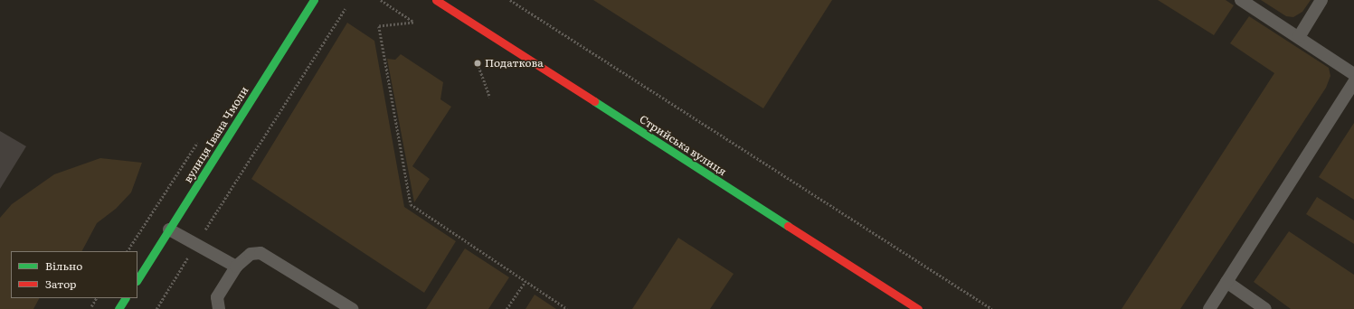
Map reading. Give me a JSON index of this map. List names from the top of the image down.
{
  "streets": {
    "main road": ["вулиця Івана Чмоли", "Стрийська вулиця"]
  },
  "places": ["Податкова"],
  "legend": ["Вільно", "Затор"]
}
